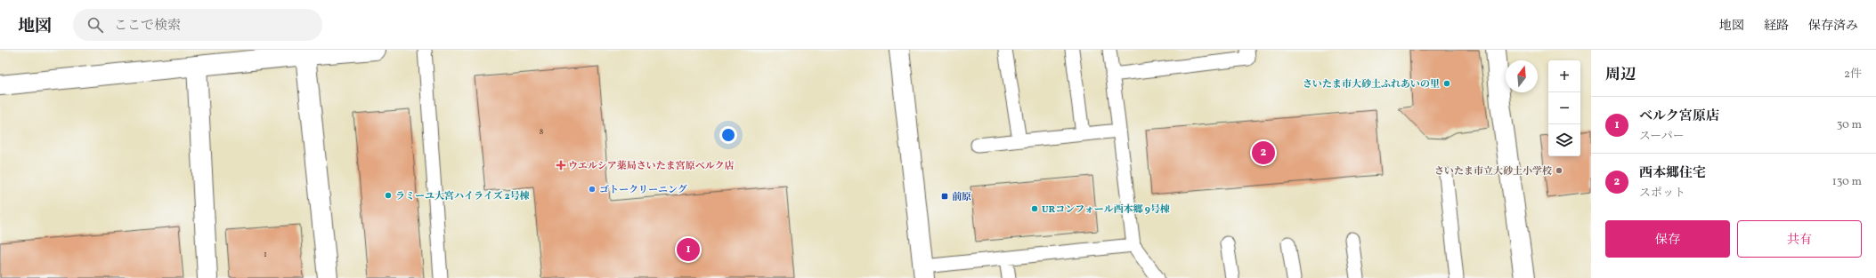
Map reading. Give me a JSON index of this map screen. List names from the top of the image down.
{
  "places": {
    "other": [
      "さいたま市大砂土ふれあいの里",
      "さいたま市立大砂土小学校",
      "ゴトークリーニング",
      "ラミーユ大宮ハイライズ 2号棟",
      "URコンフォール西本郷 9号棟"
    ],
    "health": ["ウエルシア薬局さいたま宮原ベルク店"],
    "transit": ["前原"]
  },
  "house_numbers": ["8", "1"],
  "north": "top",
  "page": {
    "header": "地図",
    "search": "ここで検索",
    "nav": ["地図", "経路", "保存済み"],
    "heading": ["周辺", "2件"],
    "map_buttons": ["+", "−"],
    "list": [
      {
        "mark": "1",
        "name": "ベルク宮原店",
        "note": "スーパー",
        "value": "30 m"
      },
      {
        "mark": "2",
        "name": "西本郷住宅",
        "note": "スポット",
        "value": "130 m"
      }
    ],
    "pins": ["2", "1"],
    "buttons": ["保存", "共有"]
  }
}
